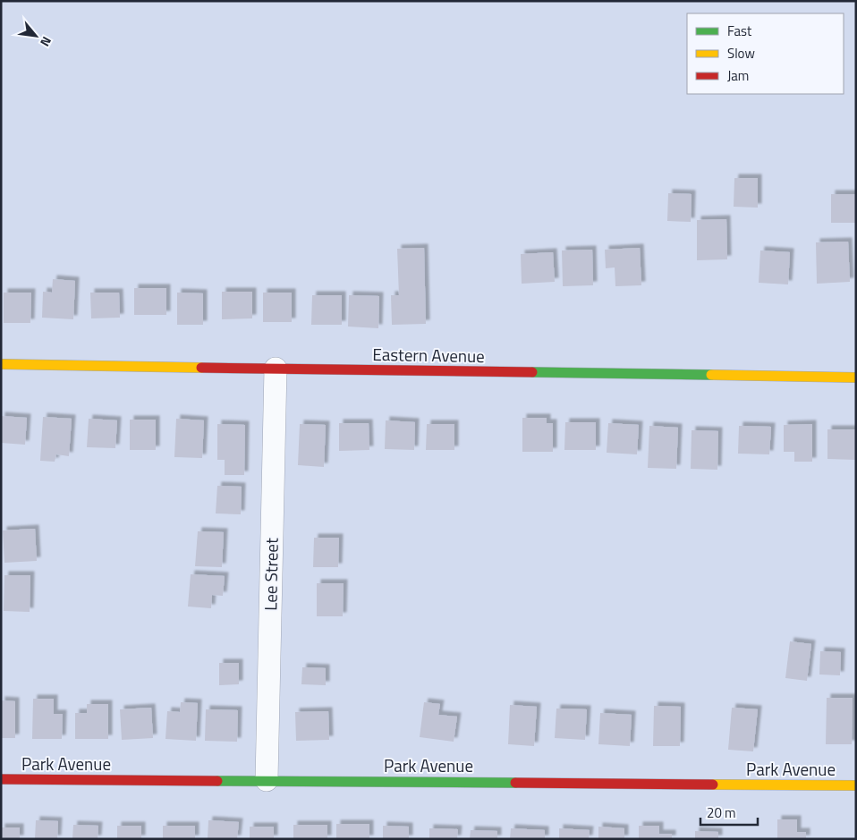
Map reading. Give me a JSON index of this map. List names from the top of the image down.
{
  "streets": {
    "street": ["Eastern Avenue", "Lee Street", "Park Avenue"]
  },
  "crossings": [
    ["Eastern Avenue", "Lee Street"],
    ["Lee Street", "Park Avenue"]
  ],
  "legend": ["Fast", "Slow", "Jam"],
  "scale_bar": "20 m",
  "north": "bottom right"
}
